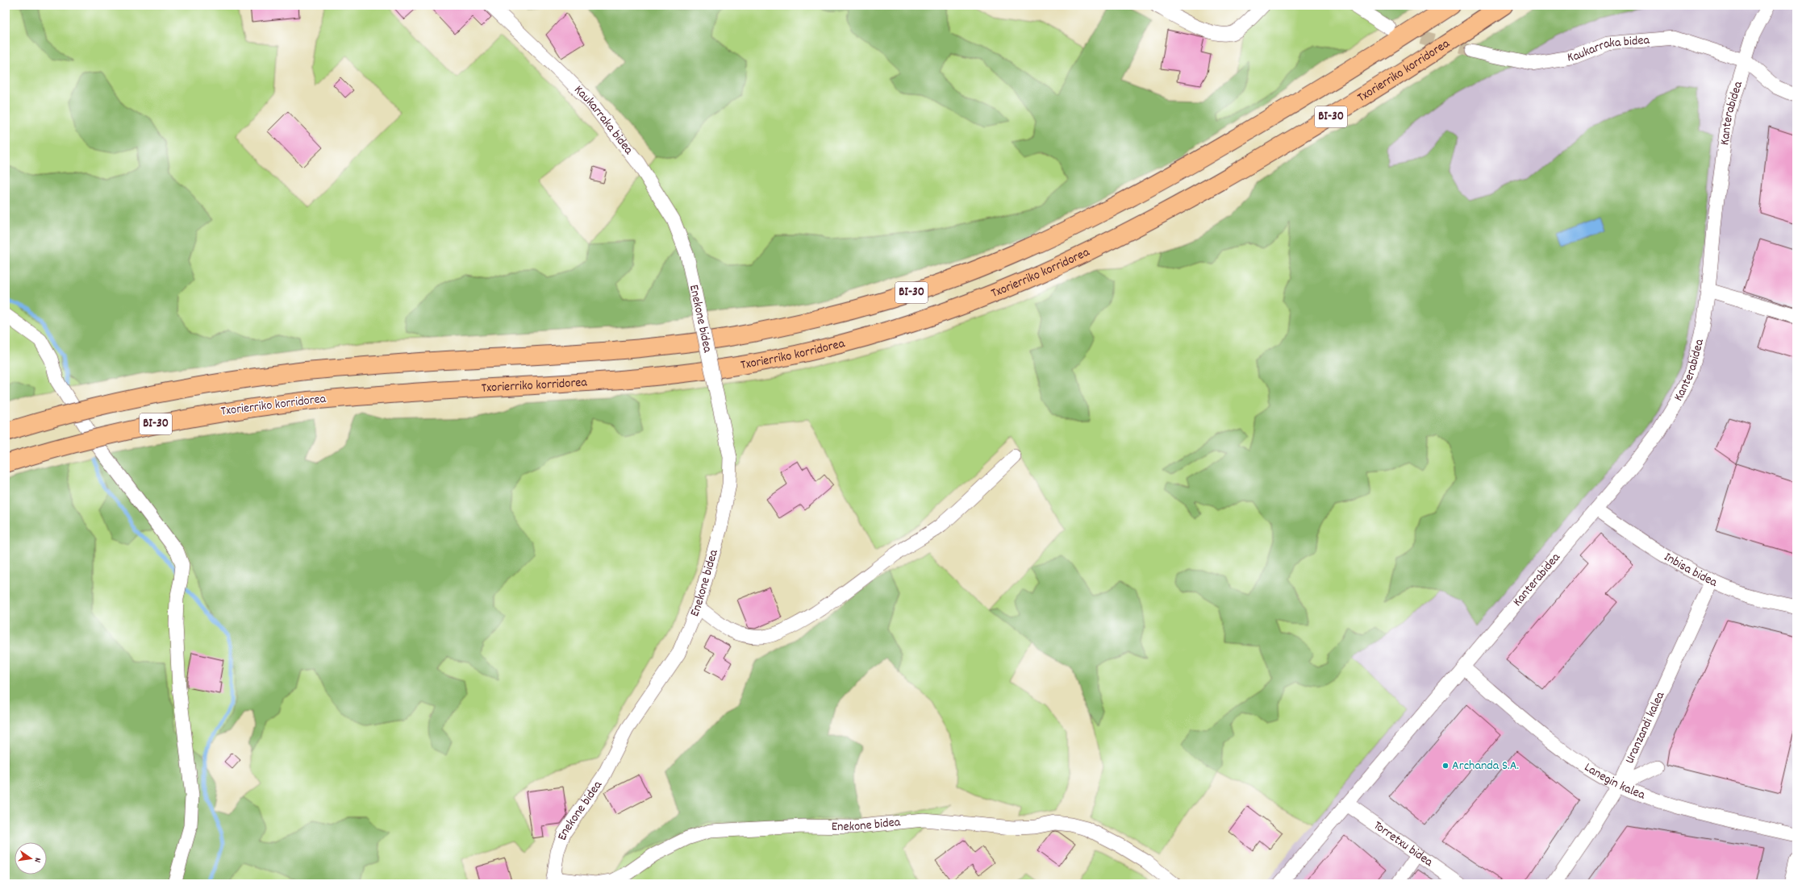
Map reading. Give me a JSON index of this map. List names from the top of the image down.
{
  "streets": {
    "highway": ["Txorierriko korridorea", "BI-30"],
    "street": [
      "Kaukarraka bidea",
      "Kanterabidea",
      "Enekone bidea",
      "Inbisa bidea",
      "Uranzandi kalea",
      "Lanegin kalea",
      "Torretxu bidea"
    ]
  },
  "crossings": [
    ["Kaukarraka bidea", "Kanterabidea"],
    ["Kaukarraka bidea", "Enekone bidea"],
    ["Kanterabidea", "Inbisa bidea"],
    ["Kanterabidea", "Lanegin kalea"],
    ["Kanterabidea", "Torretxu bidea"],
    ["Inbisa bidea", "Uranzandi kalea"],
    ["Uranzandi kalea", "Lanegin kalea"]
  ],
  "places": ["Archanda S.A."],
  "north": "right"
}
